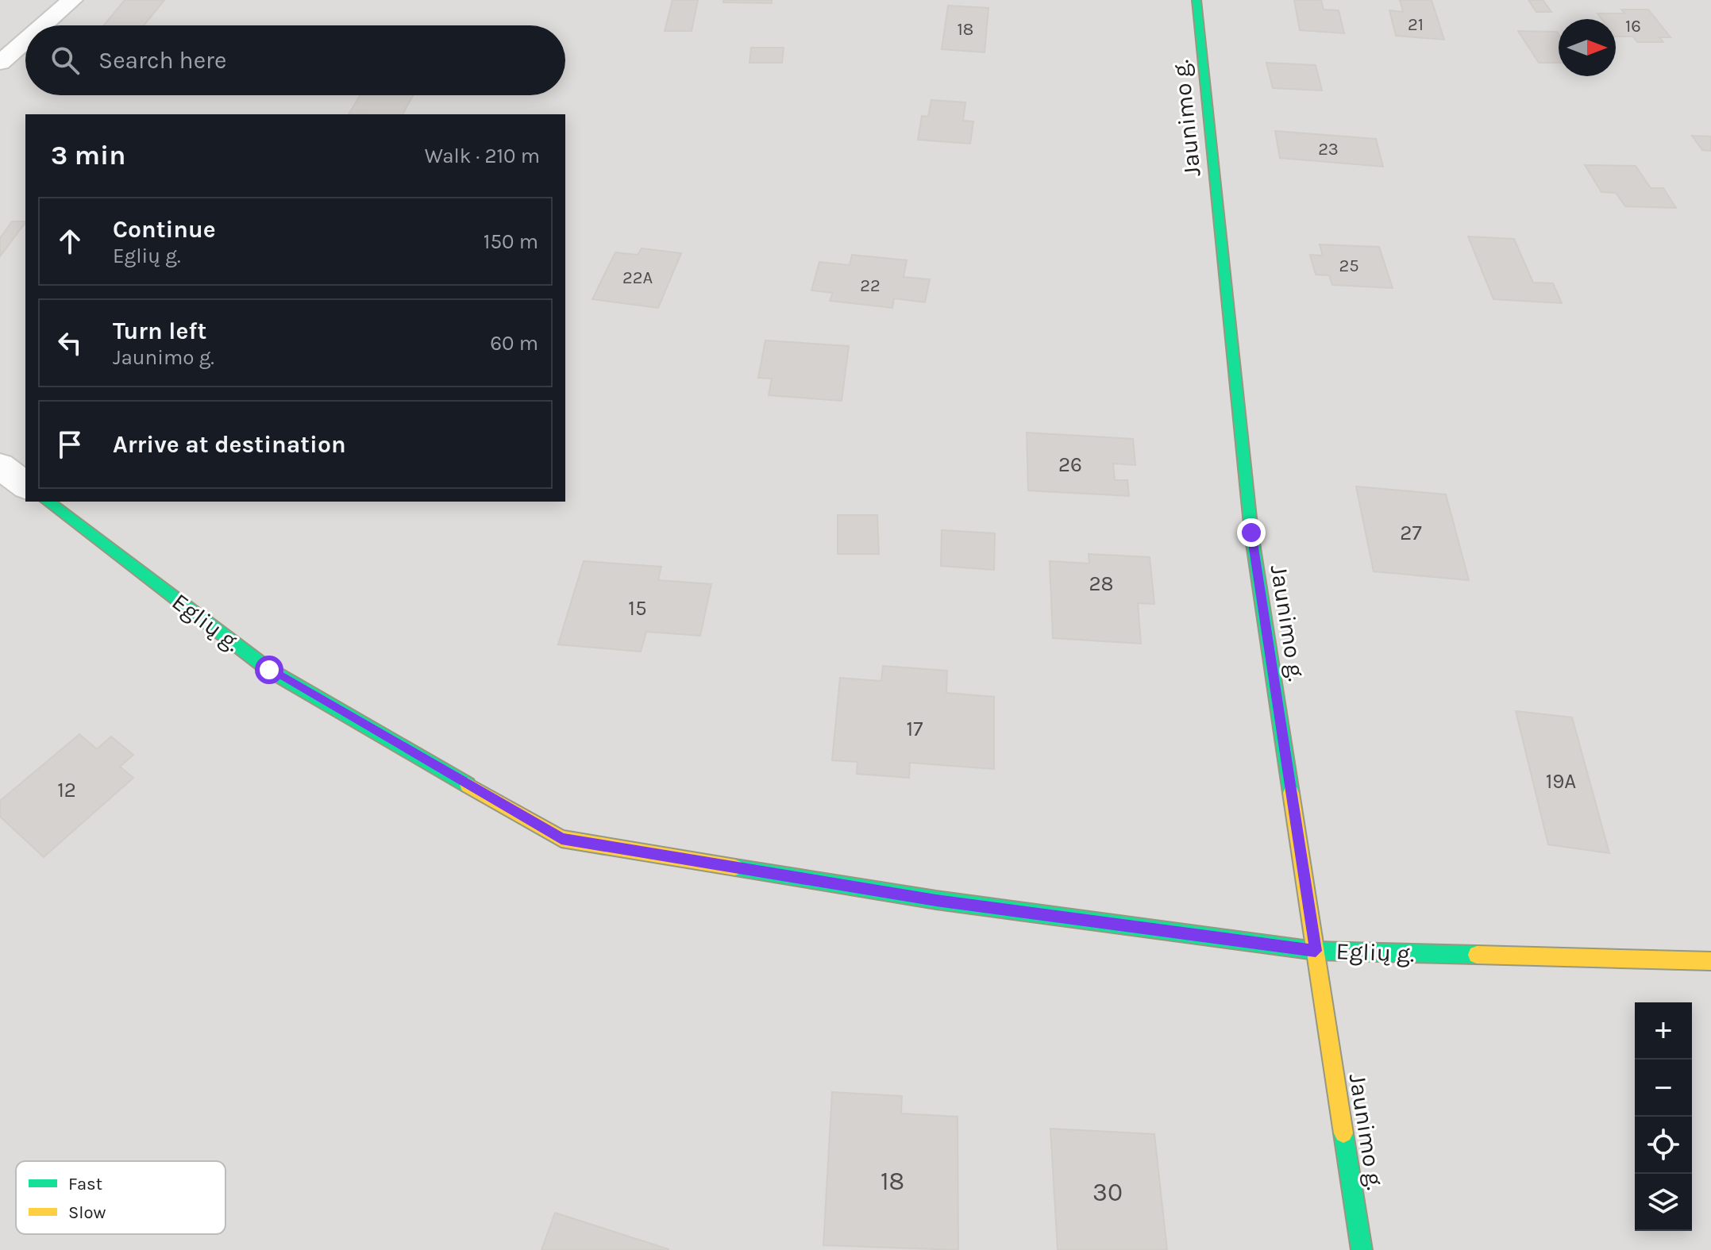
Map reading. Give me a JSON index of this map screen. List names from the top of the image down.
{
  "streets": {
    "street": ["Jaunimo g.", "Eglių g."]
  },
  "crossings": [
    ["Jaunimo g.", "Eglių g."]
  ],
  "house_numbers": [
    "21",
    "16",
    "18",
    "23",
    "25",
    "22A",
    "22",
    "26",
    "27",
    "28",
    "15",
    "17",
    "19A",
    "12",
    "18",
    "30"
  ],
  "legend": ["Fast", "Slow"],
  "north": "right",
  "page": {
    "search": "Search here",
    "heading": ["3 min", "Walk · 210 m"],
    "list": [
      ["Continue", "Eglių g.", "150 m"],
      ["Turn left", "Jaunimo g.", "60 m"],
      "Arrive at destination"
    ],
    "map_buttons": ["+", "−"]
  }
}
